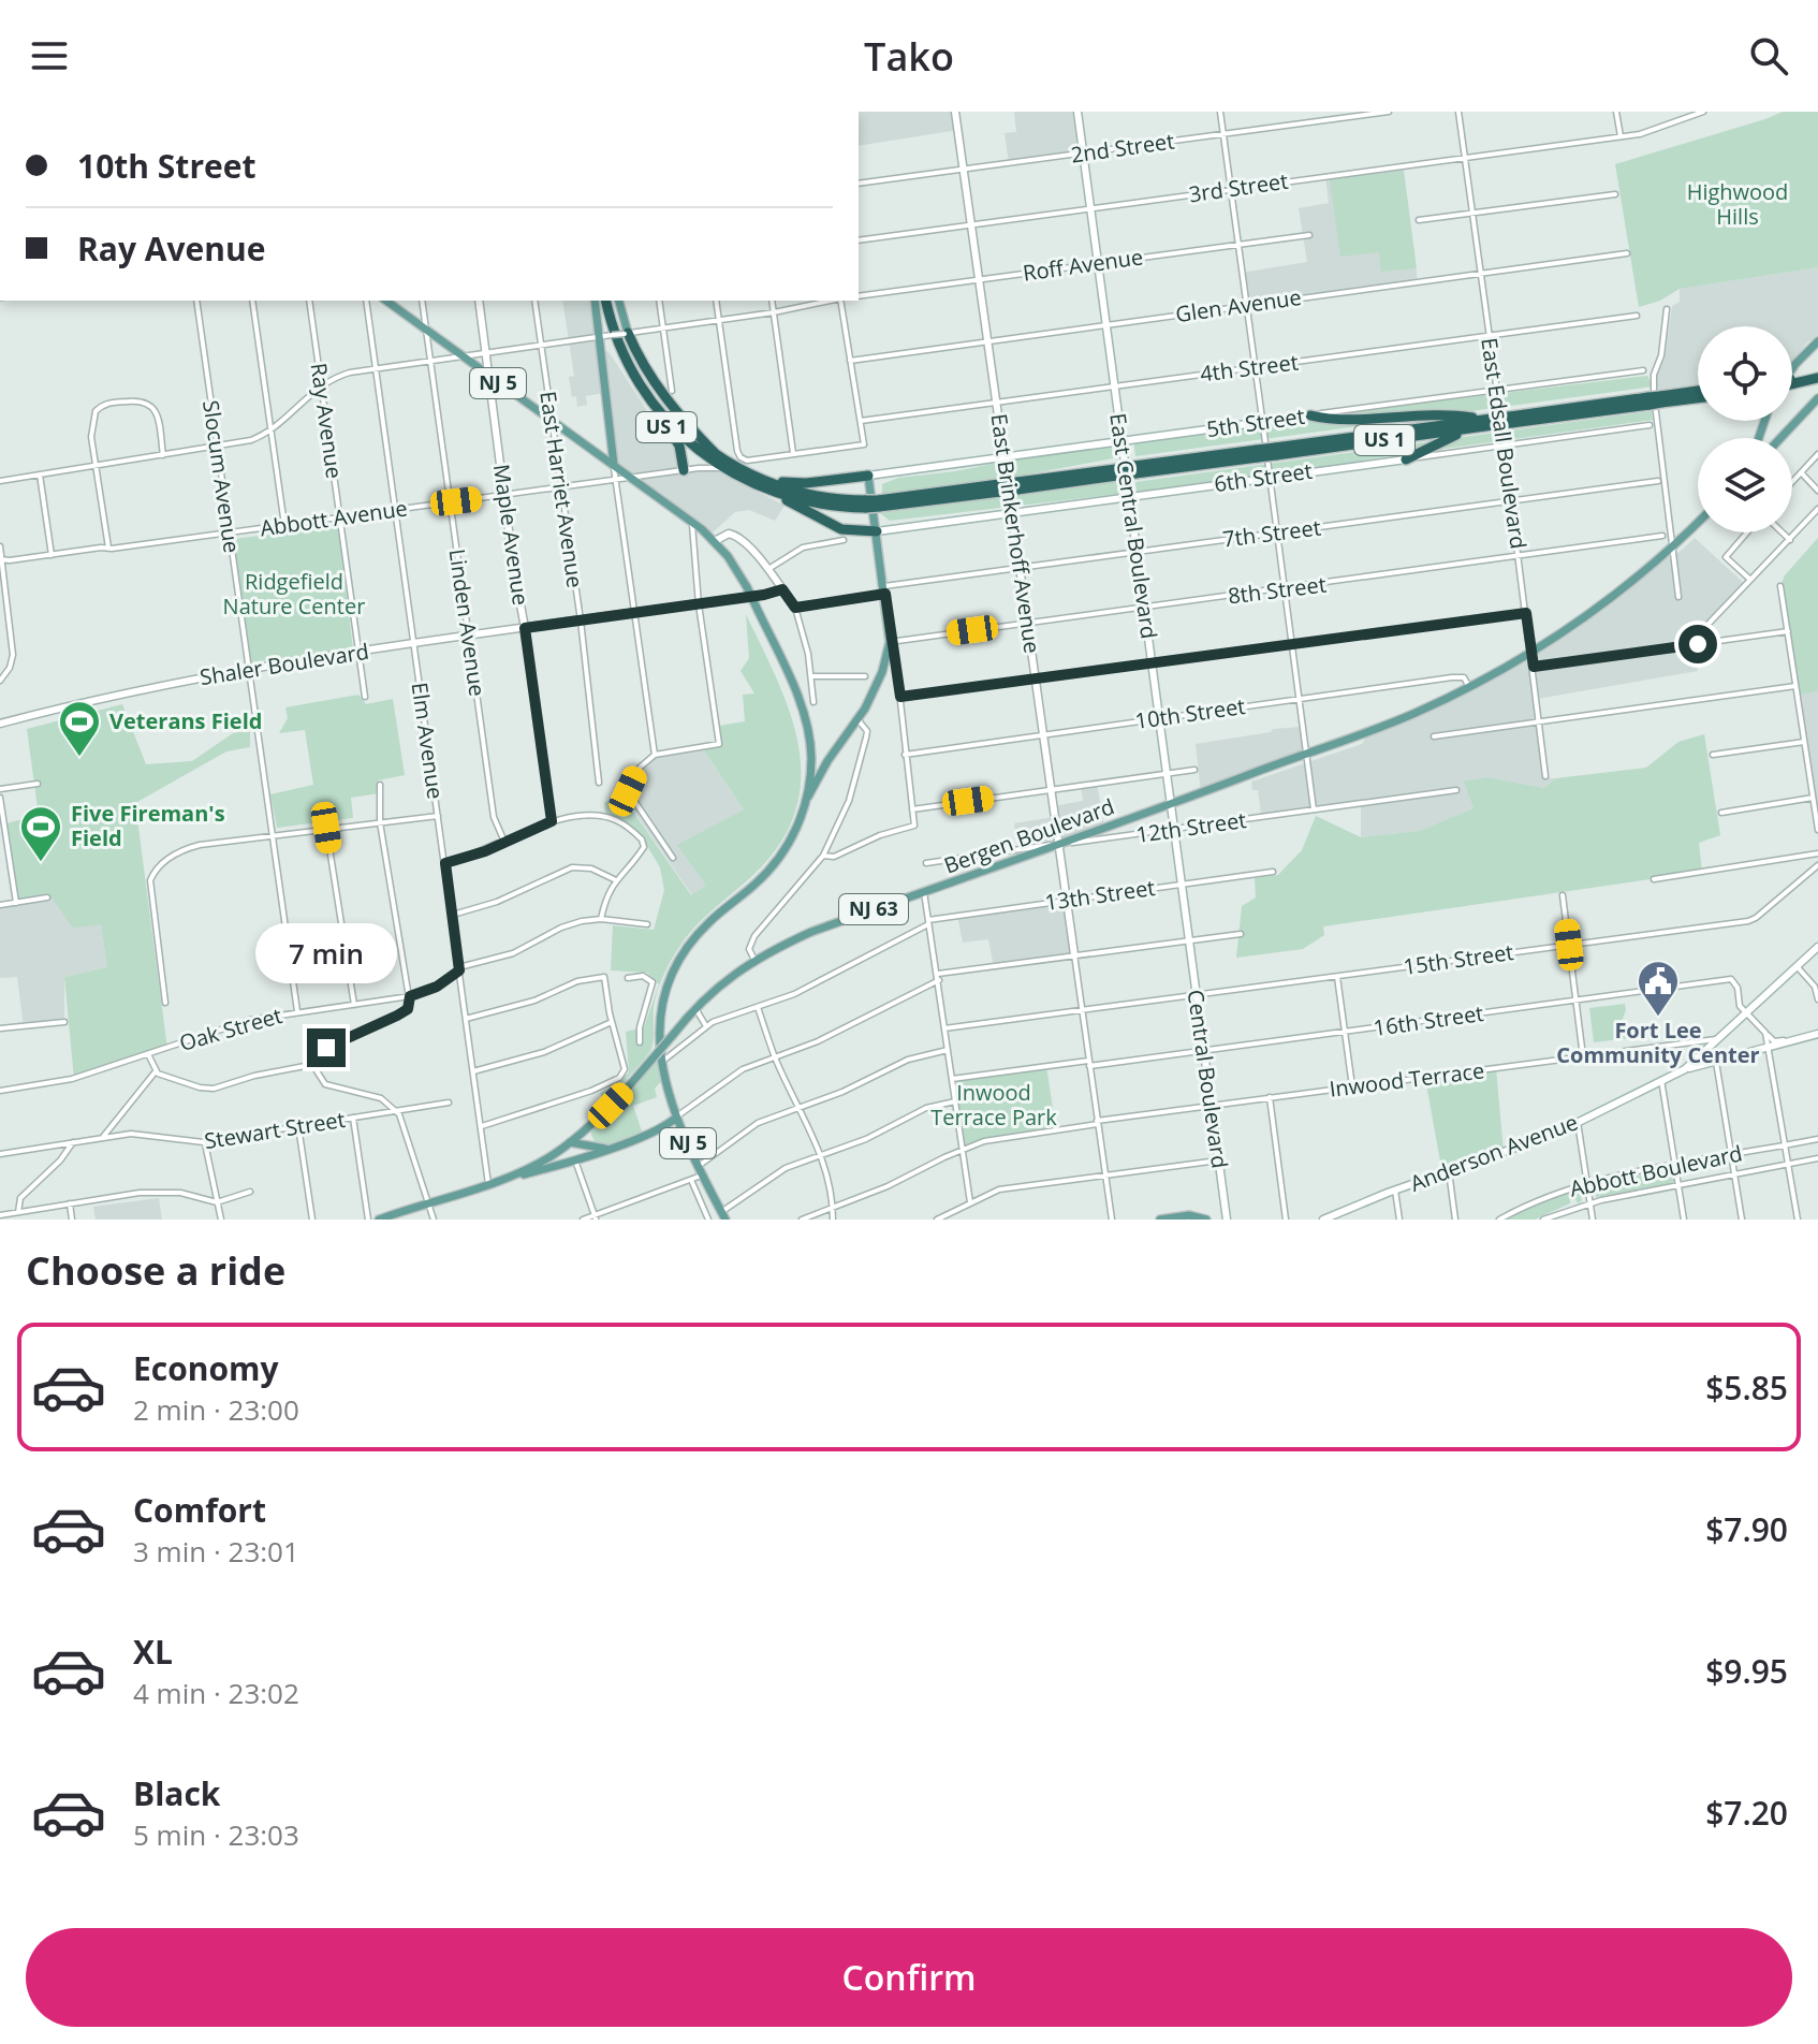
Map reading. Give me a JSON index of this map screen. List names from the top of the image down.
{
  "streets": {
    "highway": ["US 1"],
    "main road": [
      "NJ 5",
      "5th Street",
      "6th Street",
      "East Central Boulevard",
      "East Brinkerhoff Avenue",
      "Maple Avenue",
      "Shaler Boulevard",
      "Bergen Boulevard",
      "NJ 63",
      "Central Boulevard",
      "Anderson Avenue"
    ],
    "street": [
      "2nd Street",
      "3rd Street",
      "Roff Avenue",
      "Glen Avenue",
      "4th Street",
      "Ray Avenue",
      "East Edsall Boulevard",
      "Slocum Avenue",
      "East Harriet Avenue",
      "Abbott Avenue",
      "7th Street",
      "8th Street",
      "Linden Avenue",
      "10th Street",
      "Elm Avenue",
      "12th Street",
      "13th Street",
      "15th Street",
      "16th Street",
      "Oak Street",
      "Inwood Terrace",
      "Stewart Street",
      "Abbott Boulevard"
    ]
  },
  "crossings": [
    ["2nd Street", "East Central Boulevard"],
    ["2nd Street", "East Brinkerhoff Avenue"],
    ["3rd Street", "East Edsall Boulevard"],
    ["3rd Street", "East Central Boulevard"],
    ["3rd Street", "East Brinkerhoff Avenue"],
    ["Roff Avenue", "East Central Boulevard"],
    ["Roff Avenue", "East Brinkerhoff Avenue"],
    ["Glen Avenue", "East Edsall Boulevard"],
    ["Glen Avenue", "East Central Boulevard"],
    ["Glen Avenue", "East Brinkerhoff Avenue"],
    ["4th Street", "East Edsall Boulevard"],
    ["4th Street", "East Central Boulevard"],
    ["4th Street", "East Brinkerhoff Avenue"],
    ["NJ 5", "East Harriet Avenue"],
    ["NJ 5", "Abbott Avenue"],
    ["NJ 5", "Maple Avenue"],
    ["NJ 5", "Linden Avenue"],
    ["NJ 5", "13th Street"],
    ["Ray Avenue", "Abbott Avenue"],
    ["Ray Avenue", "Shaler Boulevard"],
    ["5th Street", "East Edsall Boulevard"],
    ["5th Street", "East Central Boulevard"],
    ["5th Street", "East Brinkerhoff Avenue"],
    ["US 1", "Abbott Avenue"],
    ["East Edsall Boulevard", "6th Street"],
    ["East Edsall Boulevard", "7th Street"],
    ["East Edsall Boulevard", "8th Street"],
    ["East Edsall Boulevard", "Bergen Boulevard"],
    ["Slocum Avenue", "Abbott Avenue"],
    ["Slocum Avenue", "Shaler Boulevard"],
    ["Slocum Avenue", "Oak Street"],
    ["6th Street", "East Central Boulevard"],
    ["6th Street", "East Brinkerhoff Avenue"],
    ["East Harriet Avenue", "Abbott Avenue"],
    ["East Harriet Avenue", "Shaler Boulevard"],
    ["Abbott Avenue", "Maple Avenue"],
    ["Abbott Avenue", "Linden Avenue"],
    ["Abbott Avenue", "Elm Avenue"],
    ["East Central Boulevard", "7th Street"],
    ["East Central Boulevard", "8th Street"],
    ["East Central Boulevard", "10th Street"],
    ["East Central Boulevard", "12th Street"],
    ["East Central Boulevard", "Bergen Boulevard"],
    ["East Central Boulevard", "13th Street"],
    ["East Central Boulevard", "Central Boulevard"],
    ["East Brinkerhoff Avenue", "7th Street"],
    ["East Brinkerhoff Avenue", "8th Street"],
    ["East Brinkerhoff Avenue", "10th Street"],
    ["East Brinkerhoff Avenue", "12th Street"],
    ["East Brinkerhoff Avenue", "Bergen Boulevard"],
    ["East Brinkerhoff Avenue", "13th Street"],
    ["Maple Avenue", "Shaler Boulevard"],
    ["Linden Avenue", "Shaler Boulevard"],
    ["Shaler Boulevard", "Elm Avenue"],
    ["10th Street", "Bergen Boulevard"],
    ["Elm Avenue", "Bergen Boulevard"],
    ["Elm Avenue", "Oak Street"],
    ["12th Street", "Bergen Boulevard"],
    ["15th Street", "Central Boulevard"],
    ["16th Street", "Central Boulevard"],
    ["16th Street", "Anderson Avenue"],
    ["Central Boulevard", "Inwood Terrace"],
    ["Inwood Terrace", "Anderson Avenue"]
  ],
  "parks": ["Highwood Hills", "Ridgefield Nature Center", "Inwood Terrace Park"],
  "places": {
    "sports": ["Veterans Field", "Five Fireman's Field"],
    "public building": ["Fort Lee Community Center"]
  },
  "page": {
    "header": "Tako",
    "banner": ["10th Street", "Ray Avenue"],
    "bubble": "7 min",
    "heading": "Choose a ride",
    "list": [
      {
        "name": "Economy",
        "note": "2 min · 23:00",
        "value": "$5.85"
      },
      {
        "name": "Comfort",
        "note": "3 min · 23:01",
        "value": "$7.90"
      },
      {
        "name": "XL",
        "note": "4 min · 23:02",
        "value": "$9.95"
      },
      {
        "name": "Black",
        "note": "5 min · 23:03",
        "value": "$7.20"
      }
    ],
    "buttons": "Confirm"
  }
}
